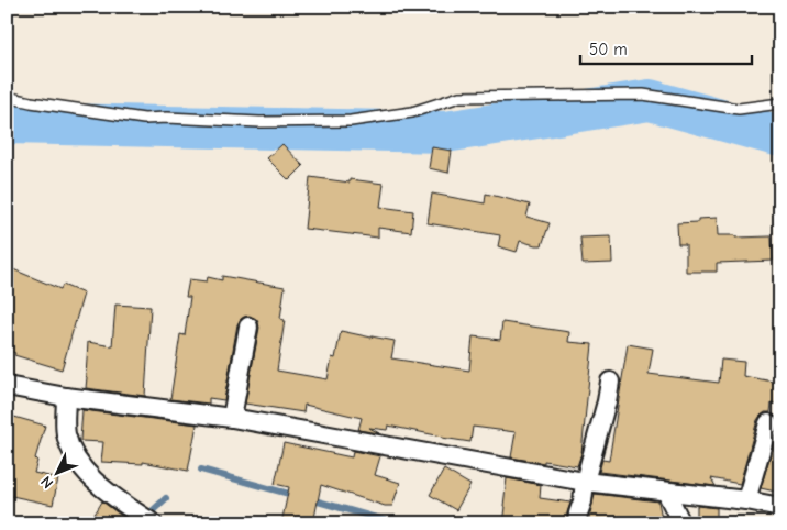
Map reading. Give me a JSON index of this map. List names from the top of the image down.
{
  "scale_bar": "50 m",
  "north": "bottom left"
}
